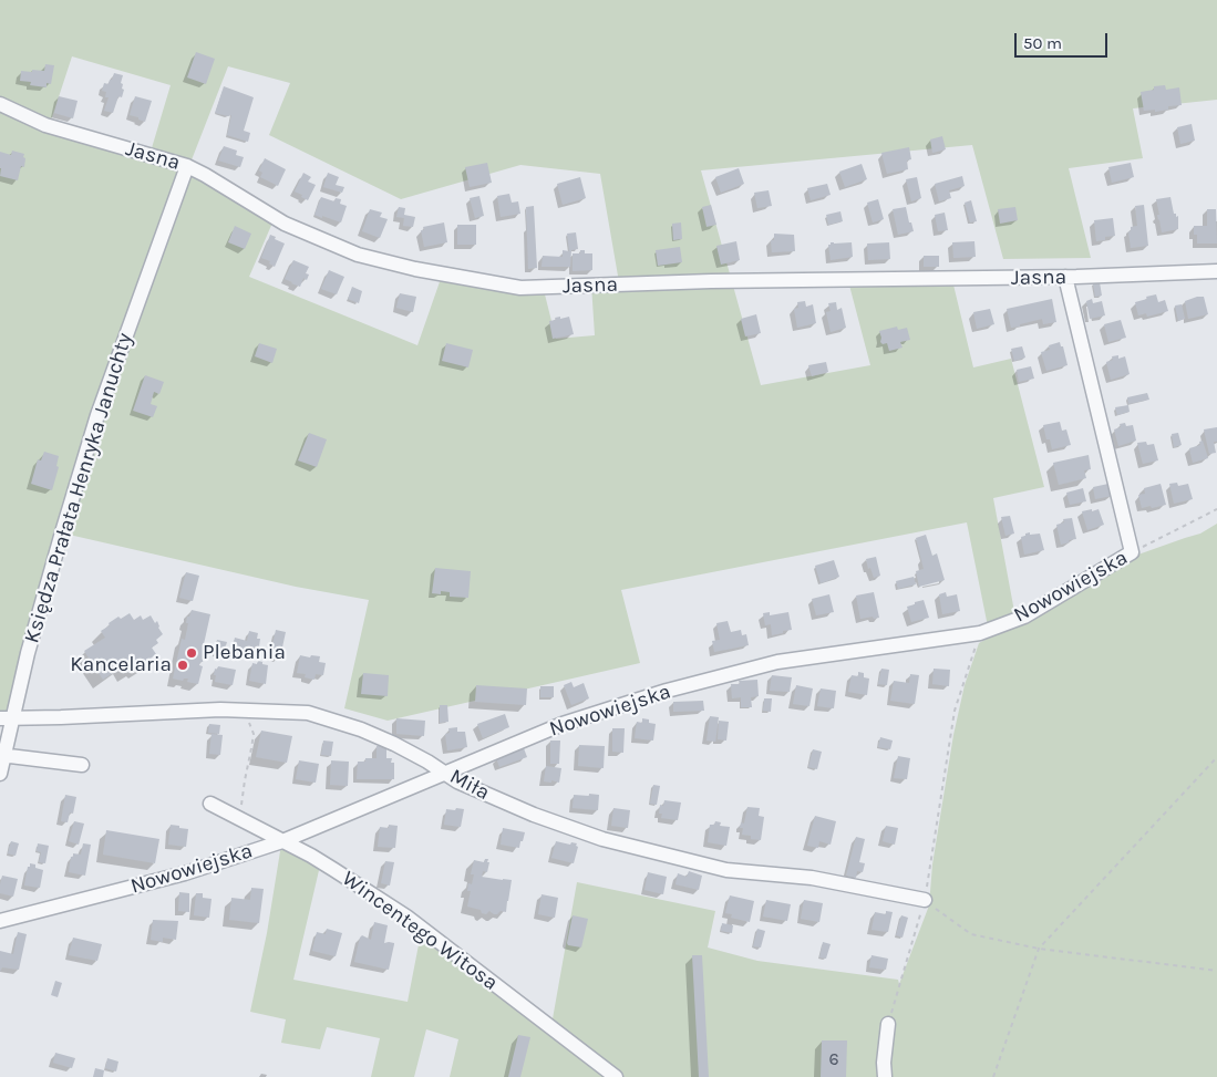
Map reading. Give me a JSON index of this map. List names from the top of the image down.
{
  "streets": {
    "street": [
      "Jasna",
      "Księdza Prałata Henryka Januchty",
      "Nowowiejska",
      "Miła",
      "Wincentego Witosa"
    ]
  },
  "crossings": [
    ["Jasna", "Księdza Prałata Henryka Januchty"],
    ["Księdza Prałata Henryka Januchty", "Miła"],
    ["Nowowiejska", "Miła"],
    ["Nowowiejska", "Wincentego Witosa"]
  ],
  "places": ["Plebania", "Kancelaria"],
  "house_numbers": ["6"],
  "scale_bar": "50 m"
}
